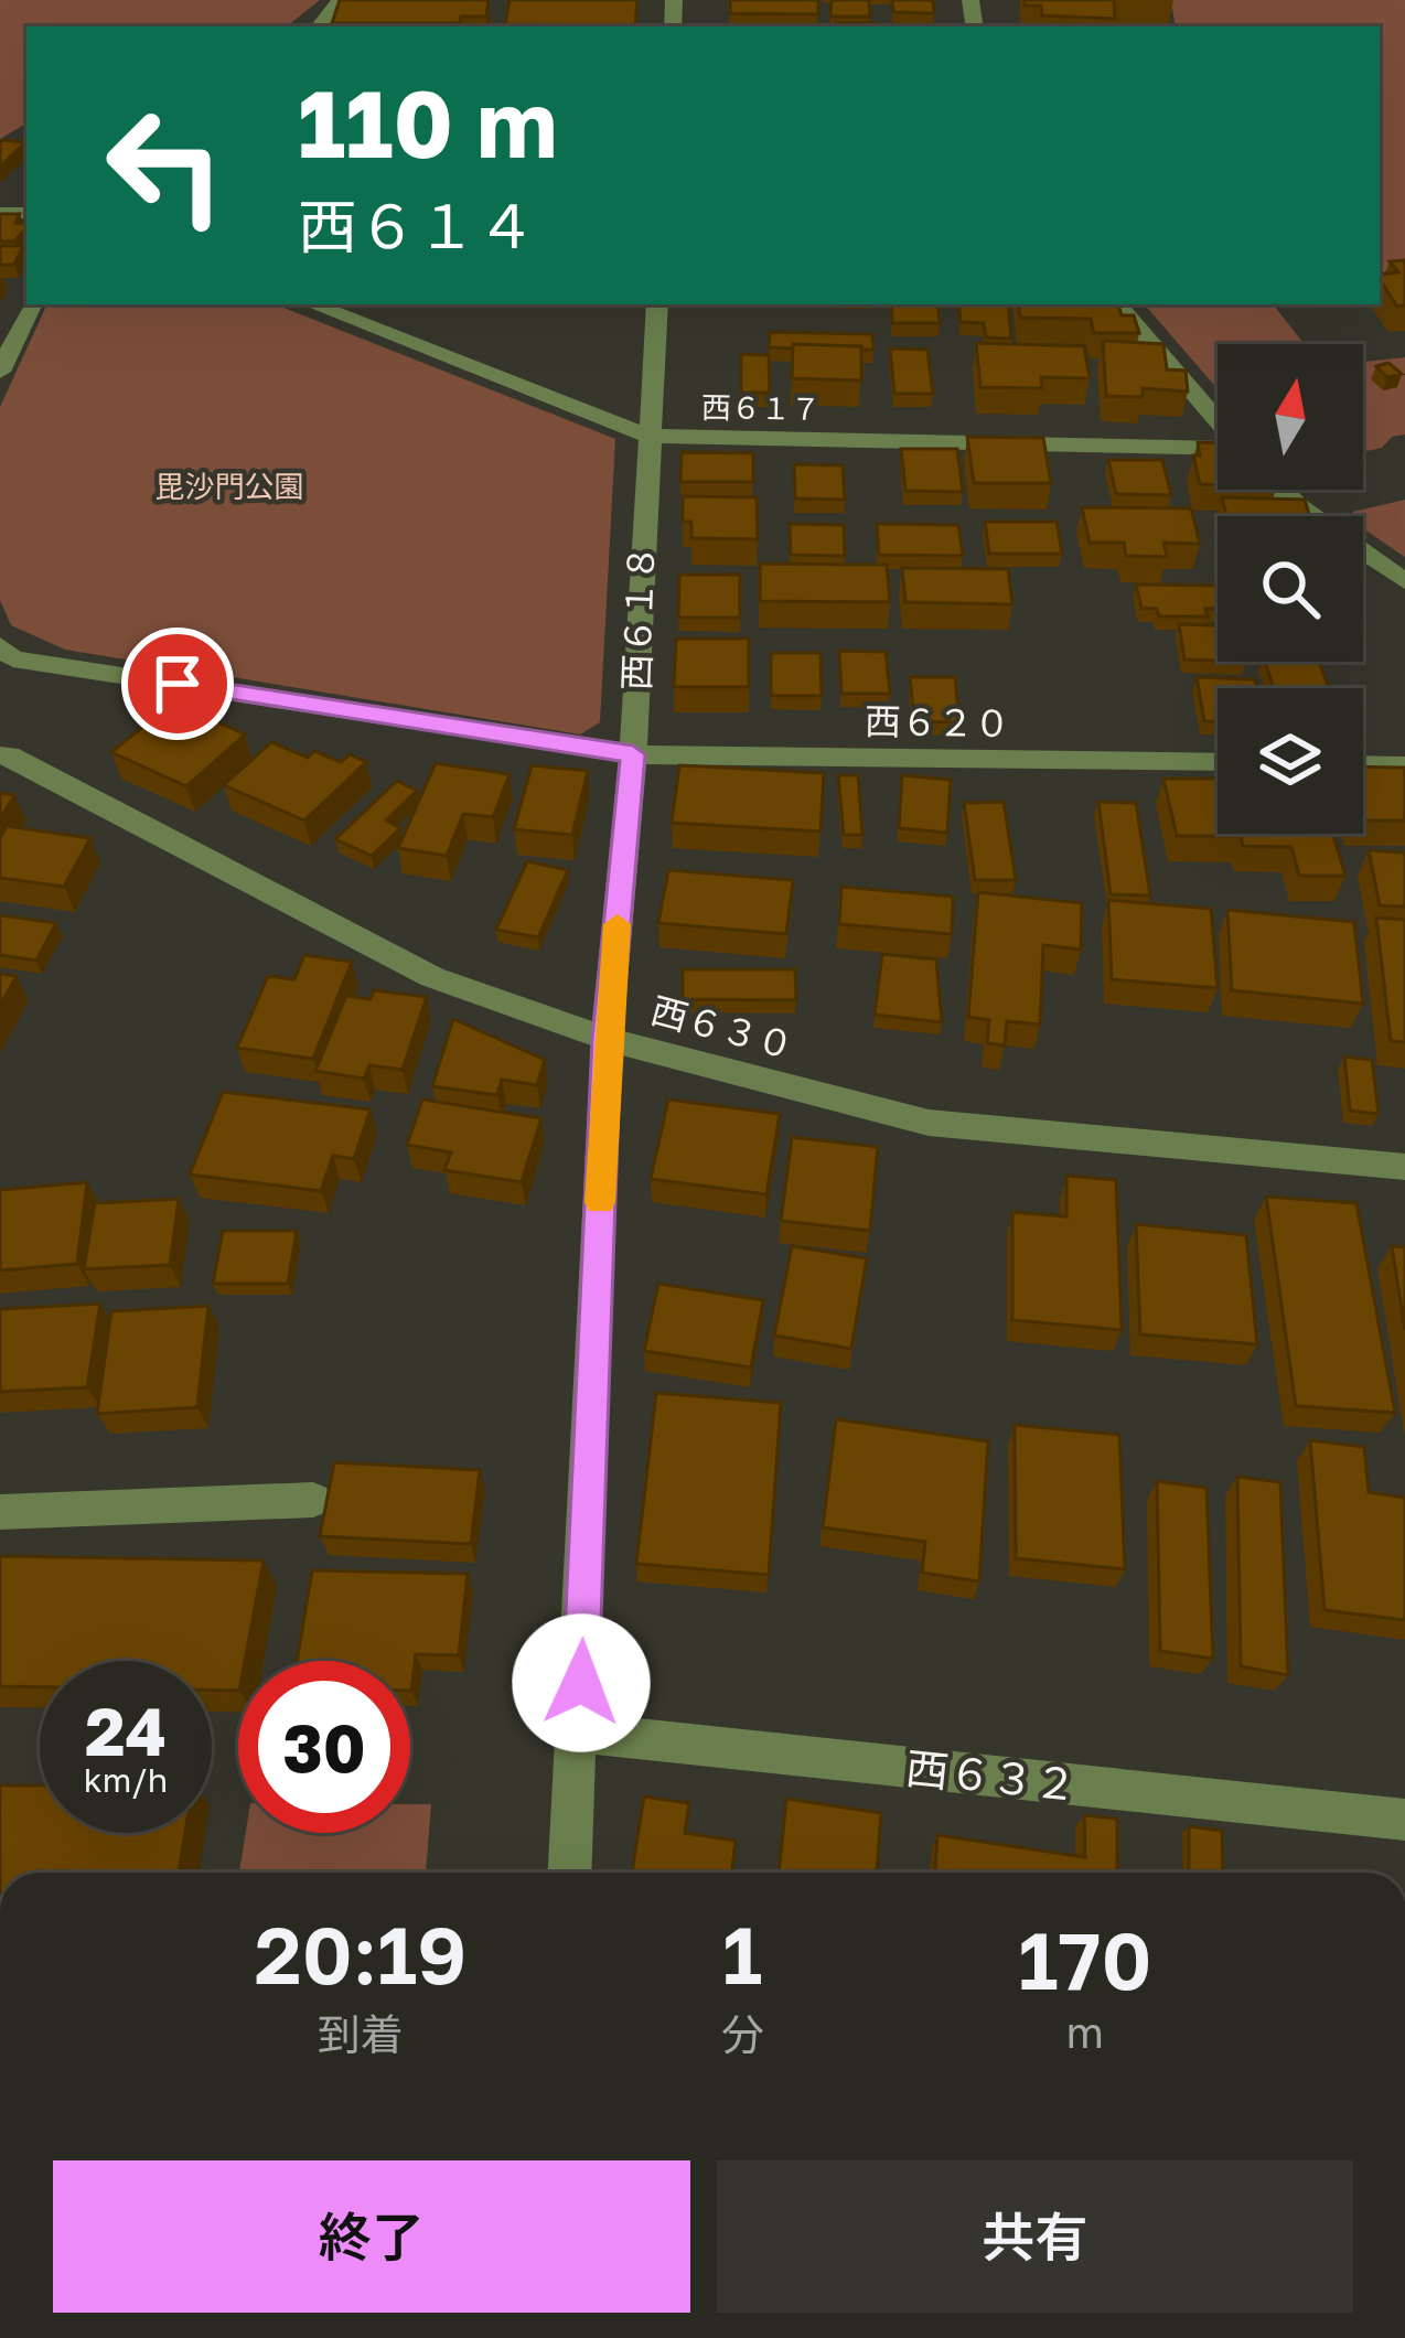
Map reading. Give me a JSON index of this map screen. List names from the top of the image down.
{
  "streets": {
    "street": [
      "西６１７",
      "西６１８",
      "西６２０",
      "西６３０",
      "西６３２"
    ]
  },
  "crossings": [
    ["西６１７", "西６１８"],
    ["西６１８", "西６２０"],
    ["西６１８", "西６３０"],
    ["西６１８", "西６３２"]
  ],
  "parks": ["毘沙門公園"],
  "north": "top",
  "page": {
    "turn": ["110 m", "西６１４"],
    "speed": "24 km/h",
    "limit": "30",
    "eta": [
      "20:19",
      "到着",
      "1",
      "分",
      "170",
      "m"
    ],
    "buttons": ["終了", "共有"]
  }
}
